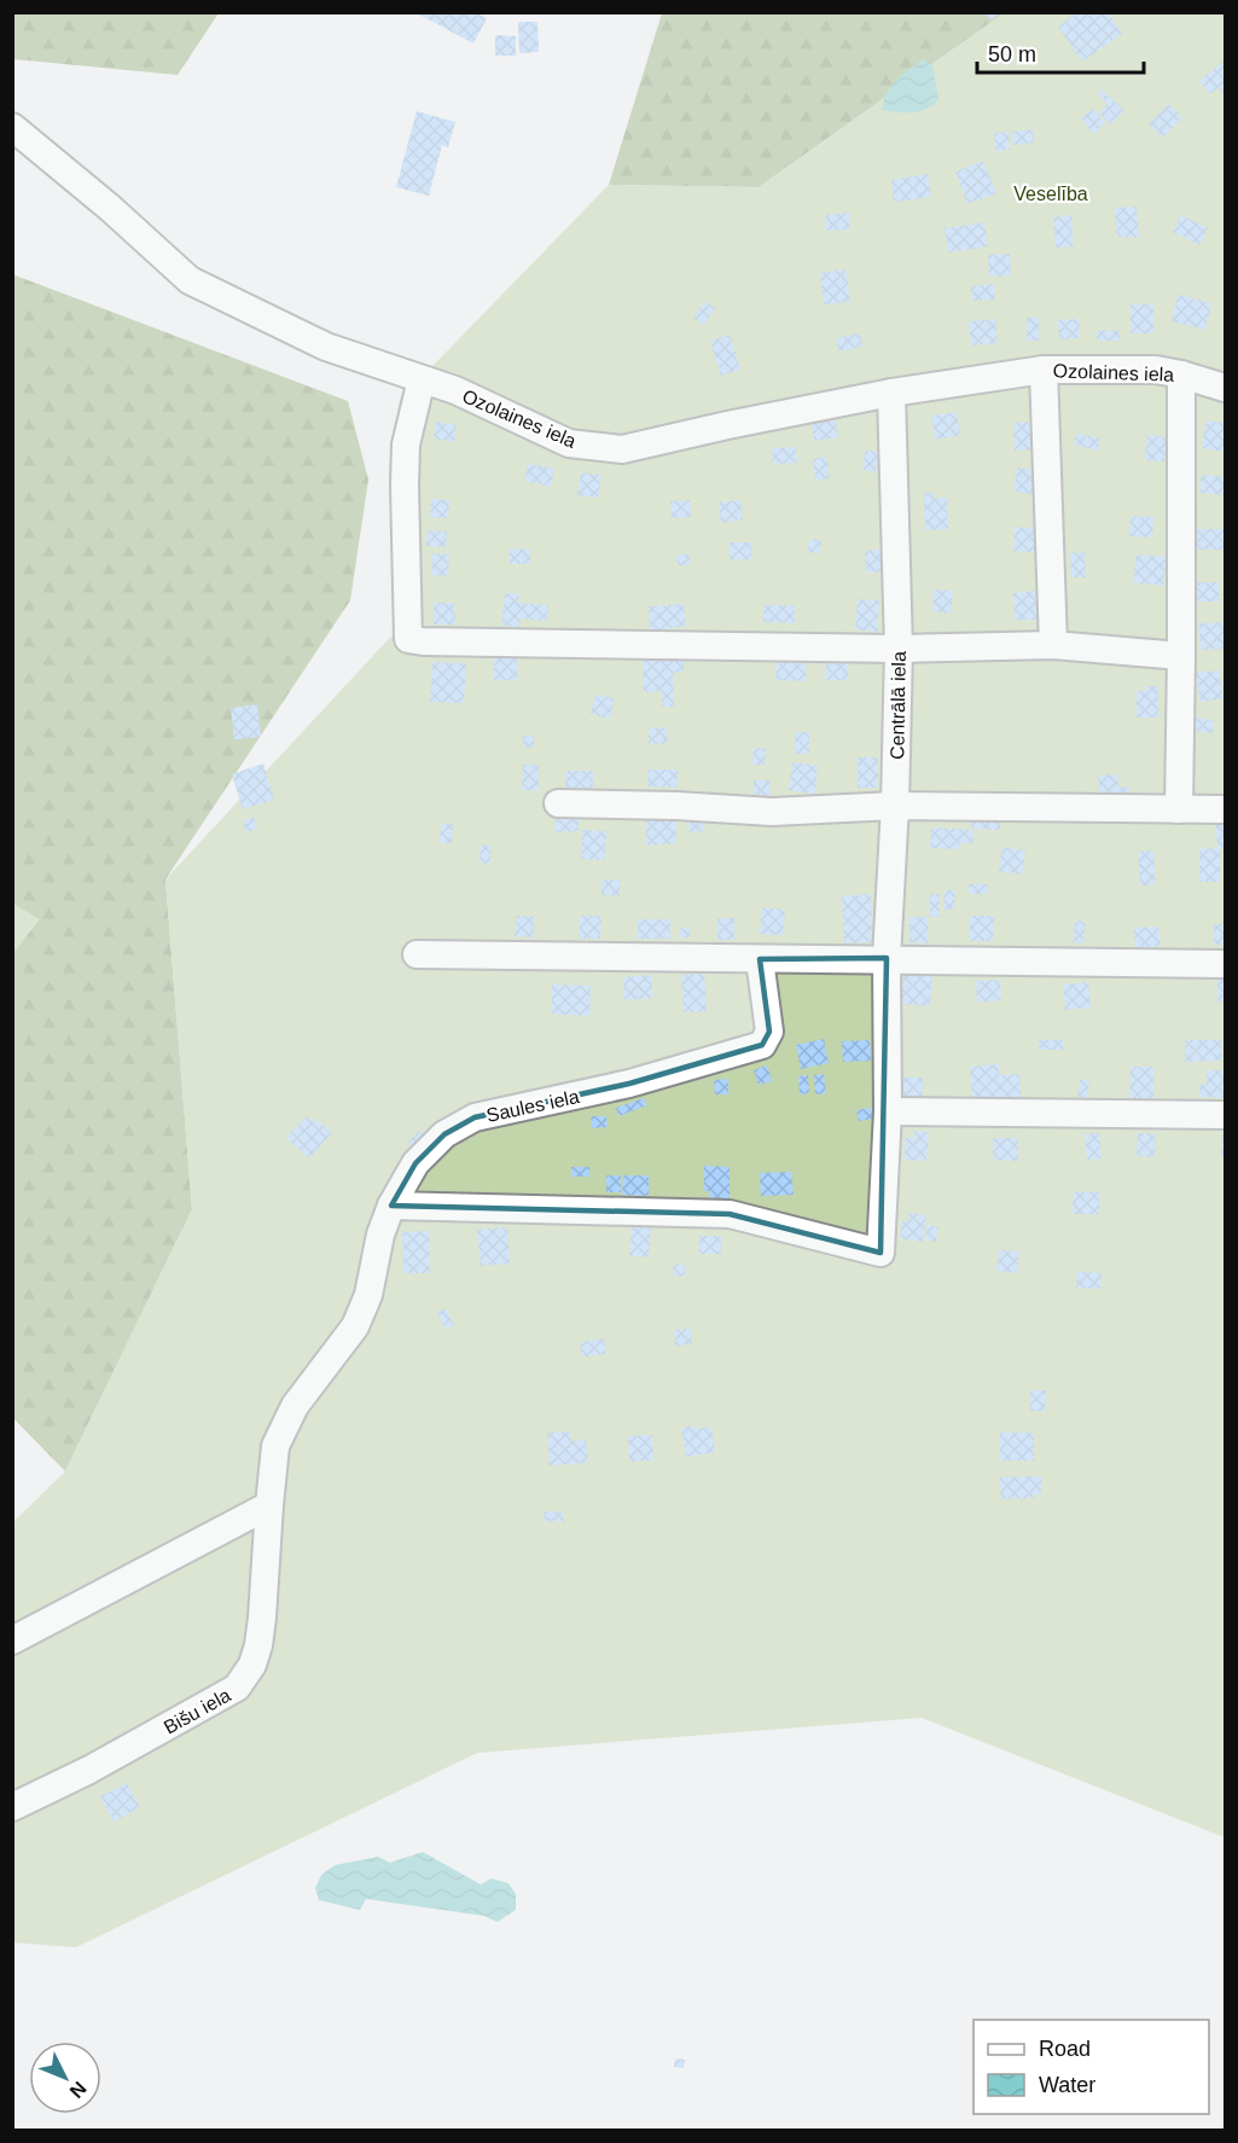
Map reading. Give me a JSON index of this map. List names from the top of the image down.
{
  "streets": {
    "street": [
      "Ozolaines iela",
      "Centrālā iela",
      "Saules iela",
      "Bišu iela"
    ]
  },
  "crossings": [
    ["Ozolaines iela", "Centrālā iela"],
    ["Centrālā iela", "Saules iela"],
    ["Saules iela", "Bišu iela"]
  ],
  "parks": ["Veselība"],
  "legend": ["Road", "Water"],
  "scale_bar": "50 m",
  "north": "bottom right"
}
